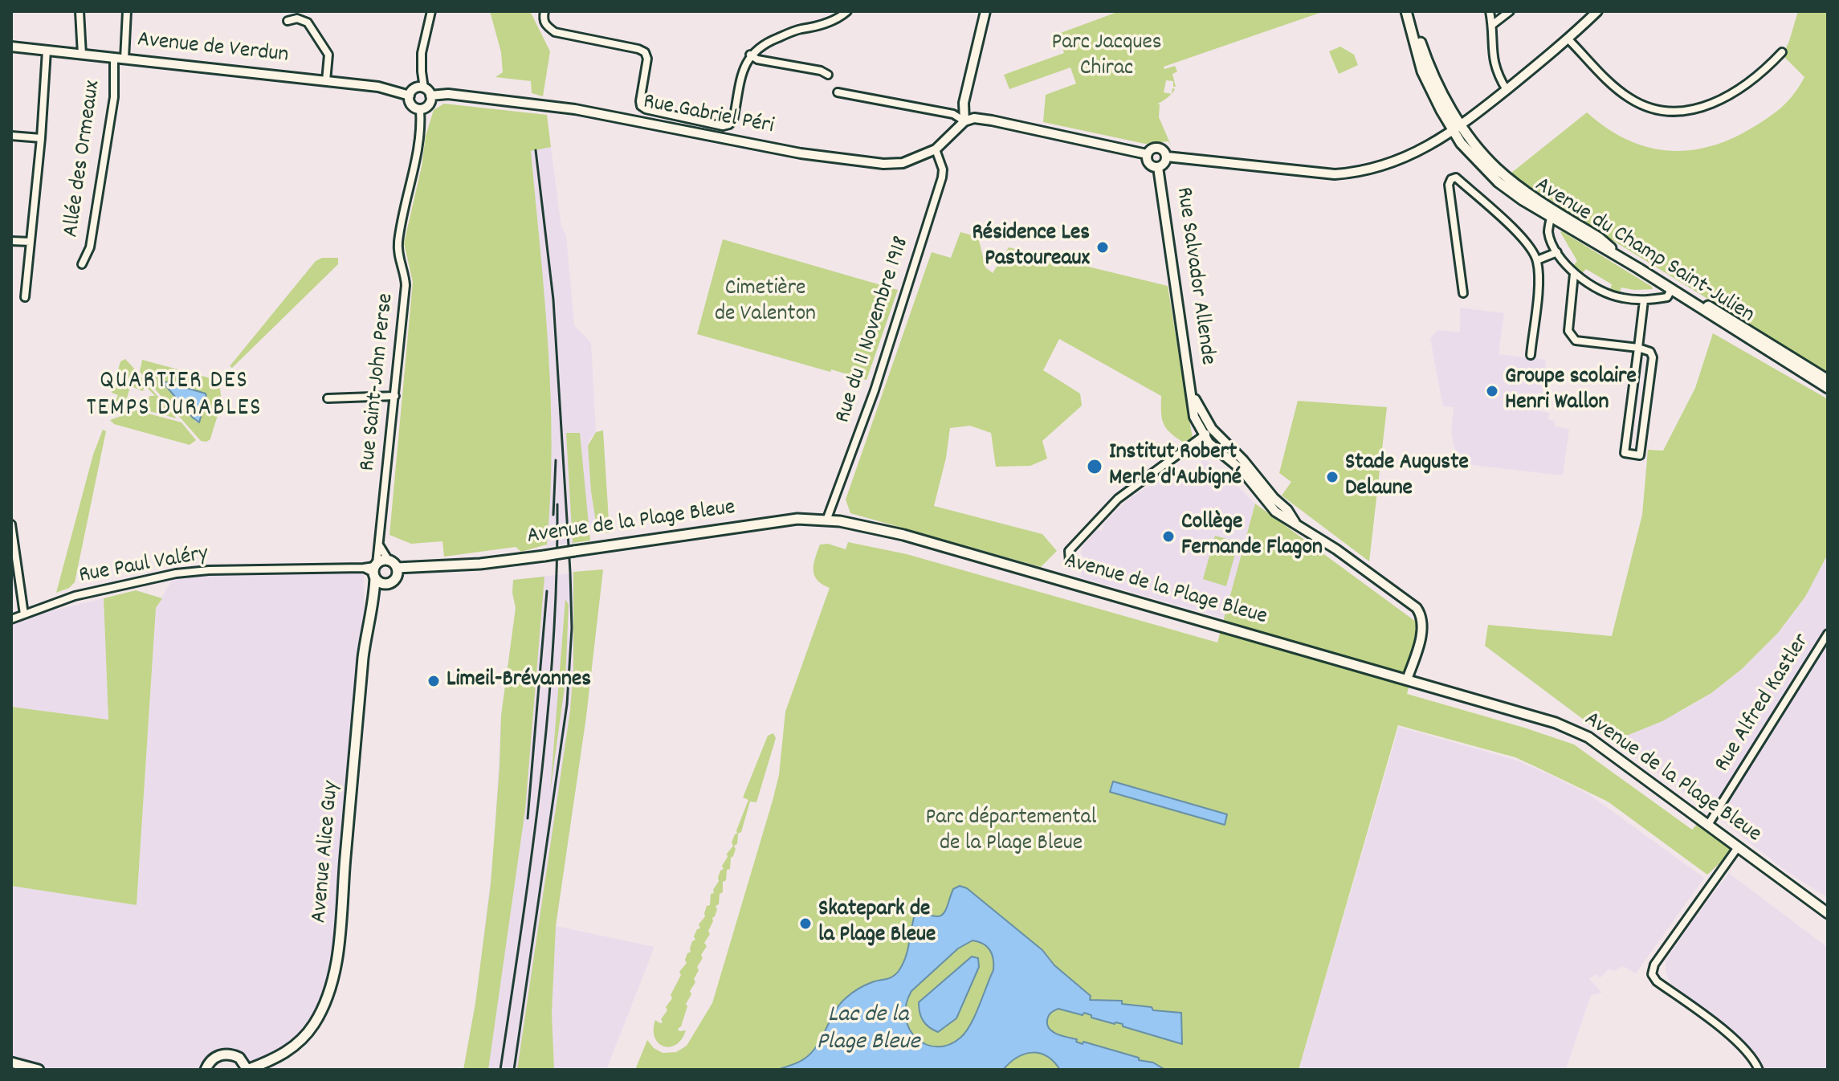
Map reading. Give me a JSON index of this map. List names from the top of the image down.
{
  "streets": {
    "main road": ["Avenue du Champ Saint-Julien", "Avenue de la Plage Bleue", "Avenue Alice Guy"],
    "street": [
      "Avenue de Verdun",
      "Rue Gabriel Péri",
      "Allée des Ormeaux",
      "Rue Salvador Allende",
      "Rue du 11 Novembre 1918",
      "Rue Saint-John Perse",
      "Rue Paul Valéry",
      "Rue Alfred Kastler"
    ]
  },
  "crossings": [
    ["Avenue de Verdun", "Rue Gabriel Péri"],
    ["Avenue de Verdun", "Allée des Ormeaux"],
    ["Avenue de Verdun", "Rue Saint-John Perse"],
    ["Rue Gabriel Péri", "Rue du 11 Novembre 1918"],
    ["Rue Gabriel Péri", "Rue Saint-John Perse"],
    ["Rue Salvador Allende", "Avenue de la Plage Bleue"],
    ["Rue du 11 Novembre 1918", "Avenue de la Plage Bleue"],
    ["Rue Saint-John Perse", "Avenue de la Plage Bleue"],
    ["Rue Saint-John Perse", "Rue Paul Valéry"],
    ["Rue Saint-John Perse", "Avenue Alice Guy"],
    ["Avenue de la Plage Bleue", "Rue Paul Valéry"],
    ["Avenue de la Plage Bleue", "Rue Alfred Kastler"],
    ["Avenue de la Plage Bleue", "Avenue Alice Guy"],
    ["Rue Paul Valéry", "Avenue Alice Guy"]
  ],
  "districts": ["QUARTIER DES TEMPS DURABLES"],
  "water": ["Lac de la Plage Bleue"],
  "parks": ["Parc Jacques Chirac", "Cimetière de Valenton", "Parc départemental de la Plage Bleue"],
  "places": [
    "Résidence Les Pastoureaux",
    "Groupe scolaire Henri Wallon",
    "Institut Robert Merle d'Aubigné",
    "Stade Auguste Delaune",
    "Collège Fernande Flagon",
    "Limeil-Brévannes",
    "Skatepark de la Plage Bleue"
  ]
}
